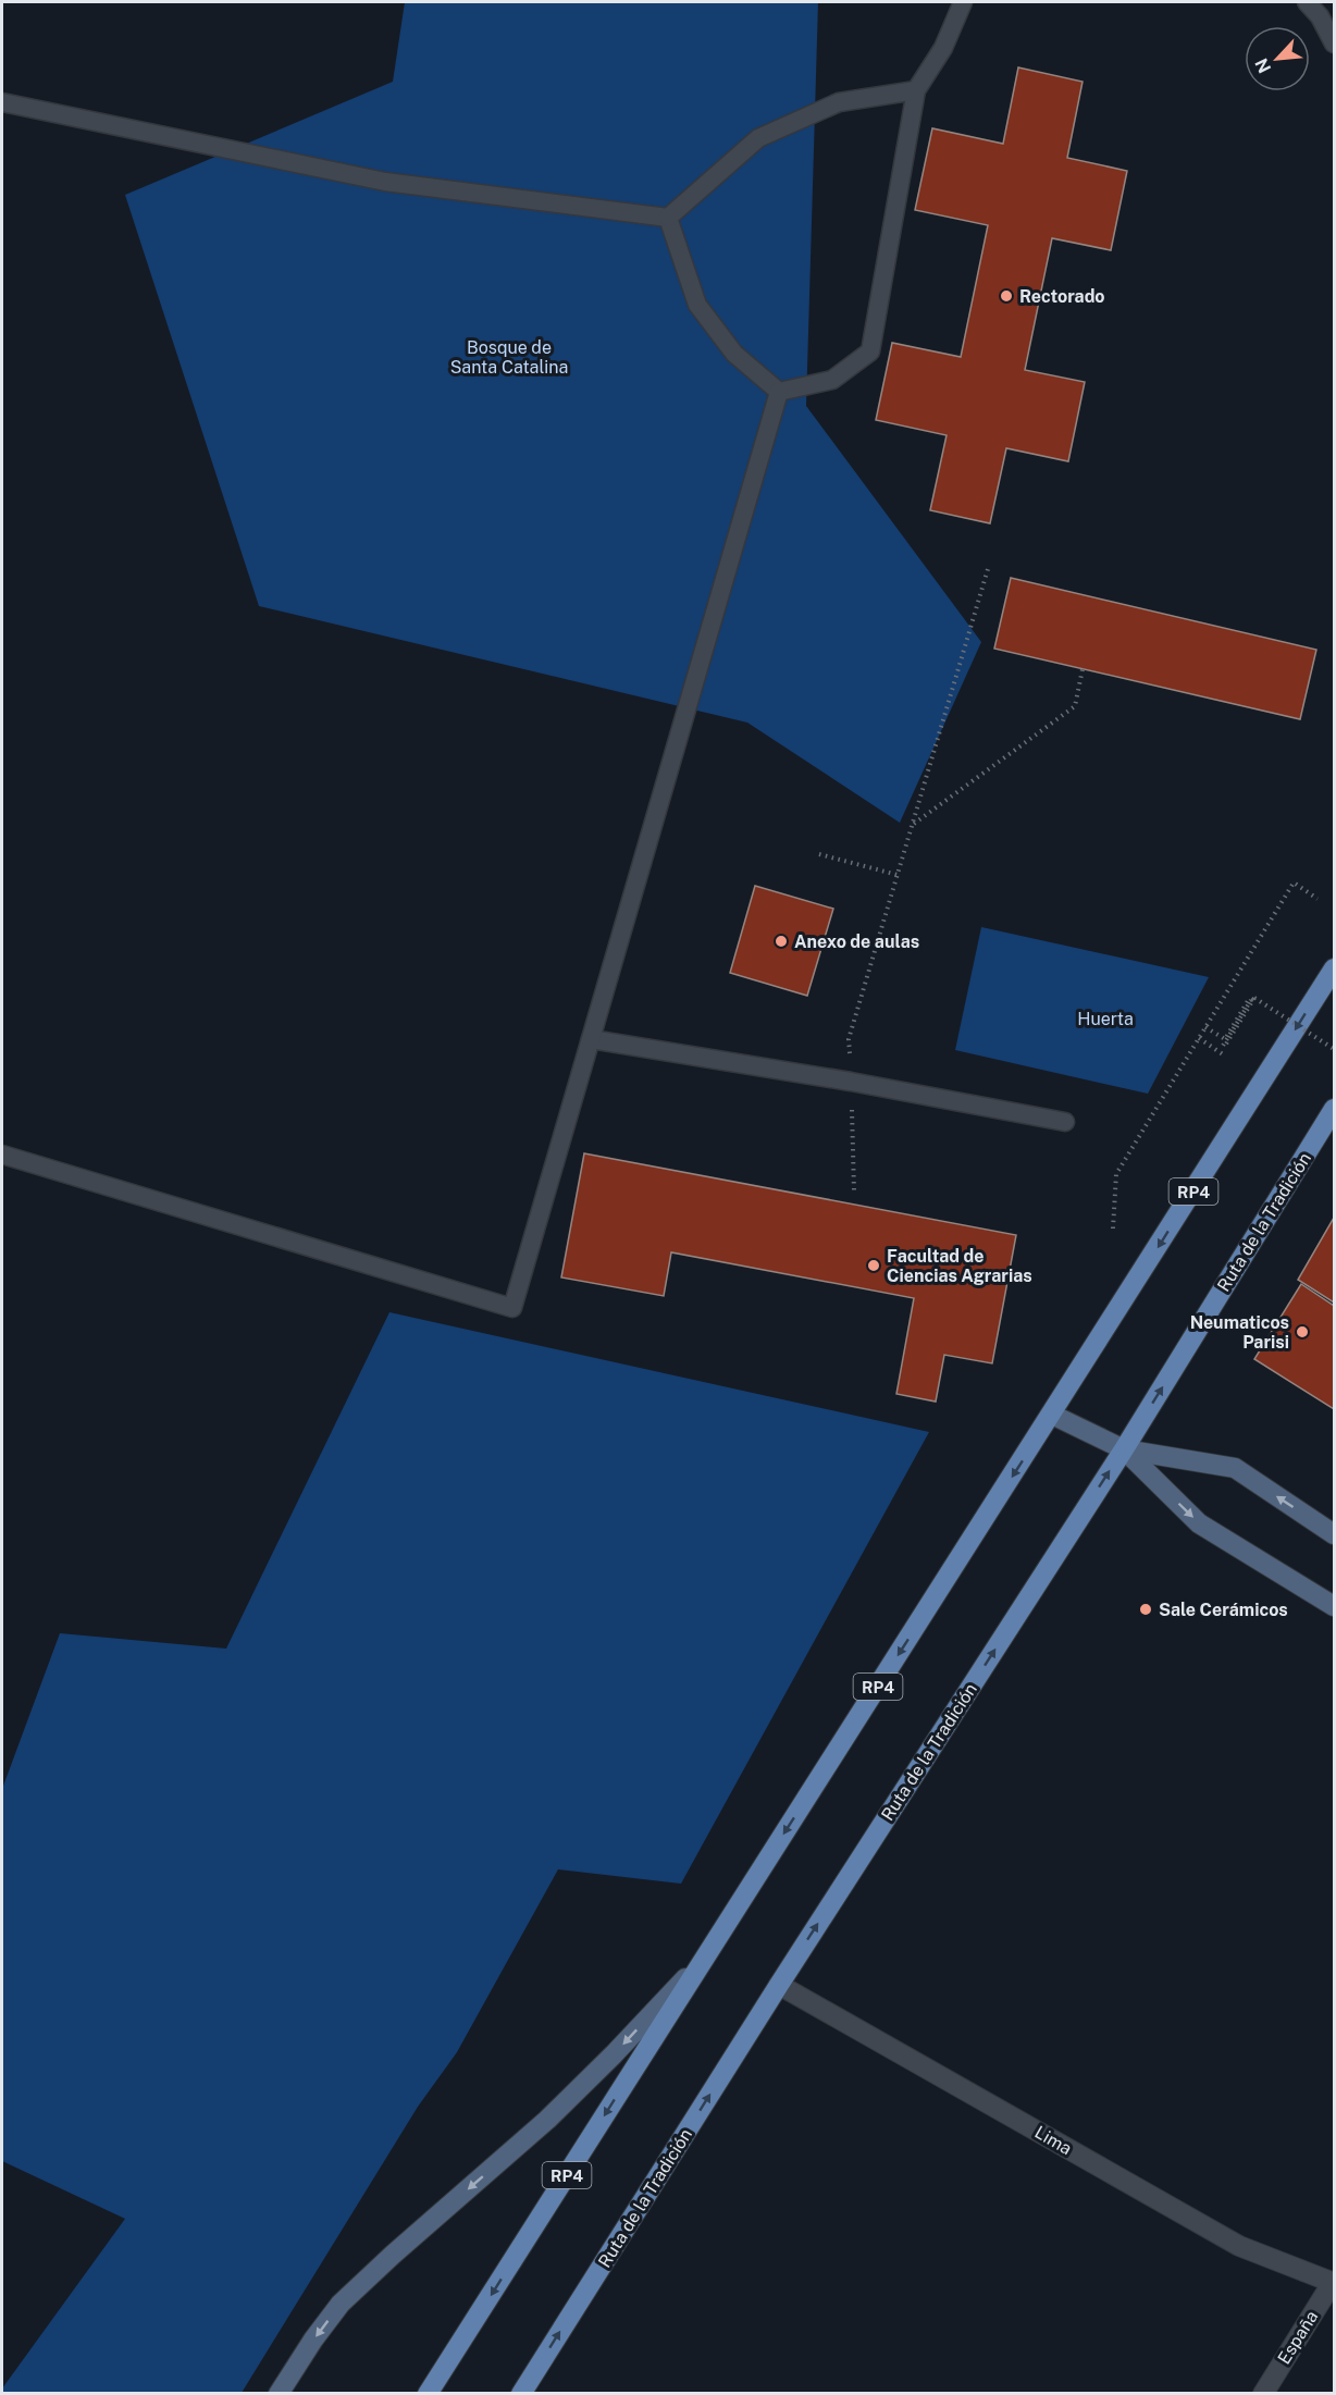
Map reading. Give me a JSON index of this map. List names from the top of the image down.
{
  "streets": {
    "main road": ["RP4", "Ruta de la Tradición"],
    "street": ["Lima", "España"]
  },
  "crossings": [
    ["Ruta de la Tradición", "Lima"],
    ["Lima", "España"]
  ],
  "parks": ["Bosque de Santa Catalina", "Huerta"],
  "places": [
    "Rectorado",
    "Anexo de aulas",
    "Facultad de Ciencias Agrarias",
    "Neumaticos Parisi",
    "Sale Cerámicos"
  ],
  "north": "bottom left"
}
